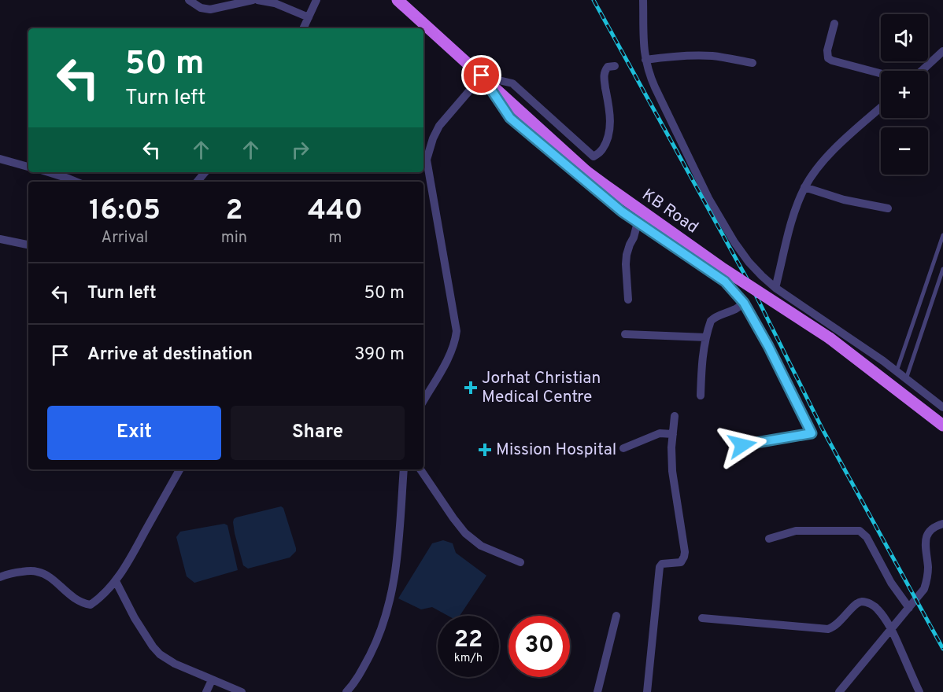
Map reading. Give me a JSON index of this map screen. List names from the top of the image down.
{
  "streets": {
    "main road": ["KB Road"]
  },
  "places": {
    "health": ["Jorhat Christian Medical Centre", "Mission Hospital"]
  },
  "page": {
    "map_buttons": ["+", "−"],
    "turn": ["50 m", "Turn left"],
    "eta": [
      "16:05",
      "Arrival",
      "2",
      "min",
      "440",
      "m"
    ],
    "list": [
      {
        "name": "Turn left",
        "value": "50 m"
      },
      {
        "name": "Arrive at destination",
        "value": "390 m"
      }
    ],
    "buttons": ["Exit", "Share"],
    "speed": "22 km/h",
    "limit": "30"
  }
}
